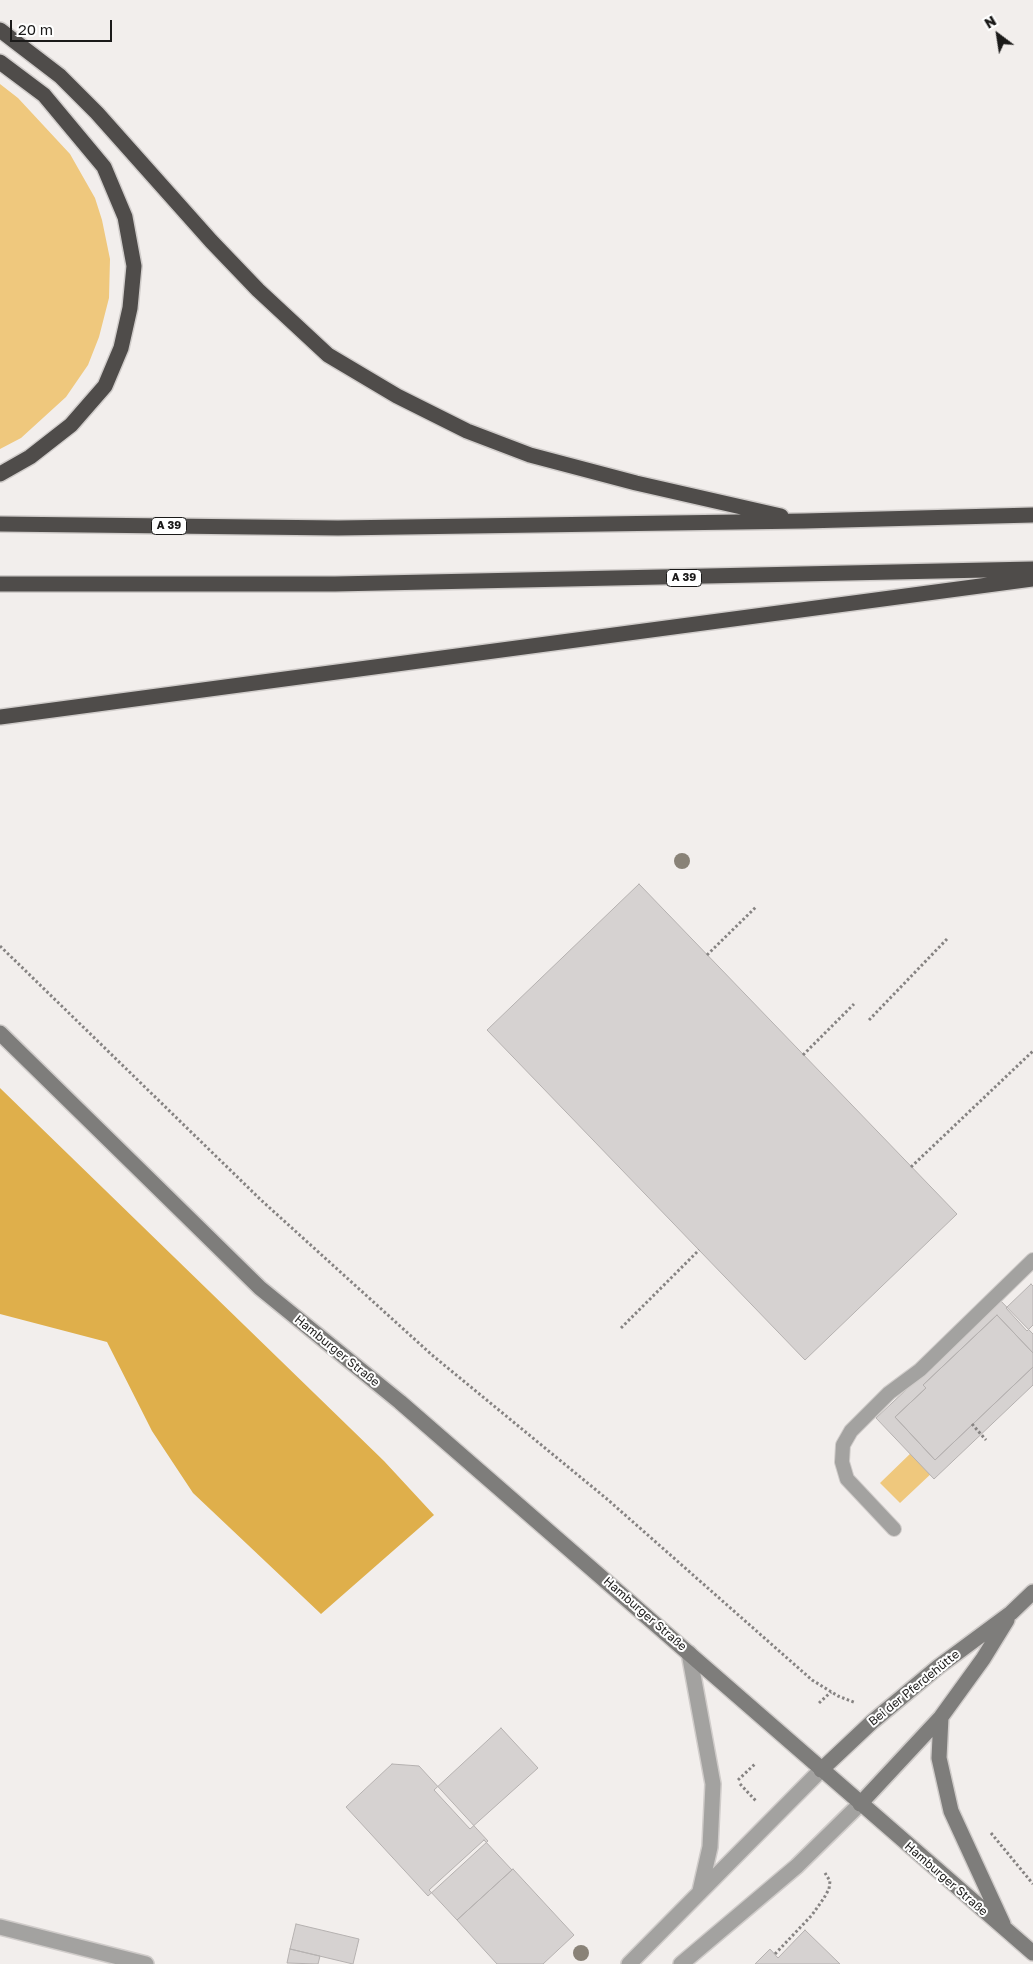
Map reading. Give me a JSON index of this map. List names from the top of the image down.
{
  "streets": {
    "highway": ["A 39"],
    "main road": ["Hamburger Straße", "Bei der Pferdehütte"]
  },
  "crossings": [
    ["Hamburger Straße", "Bei der Pferdehütte"]
  ],
  "scale_bar": "20 m",
  "north": "top left"
}
